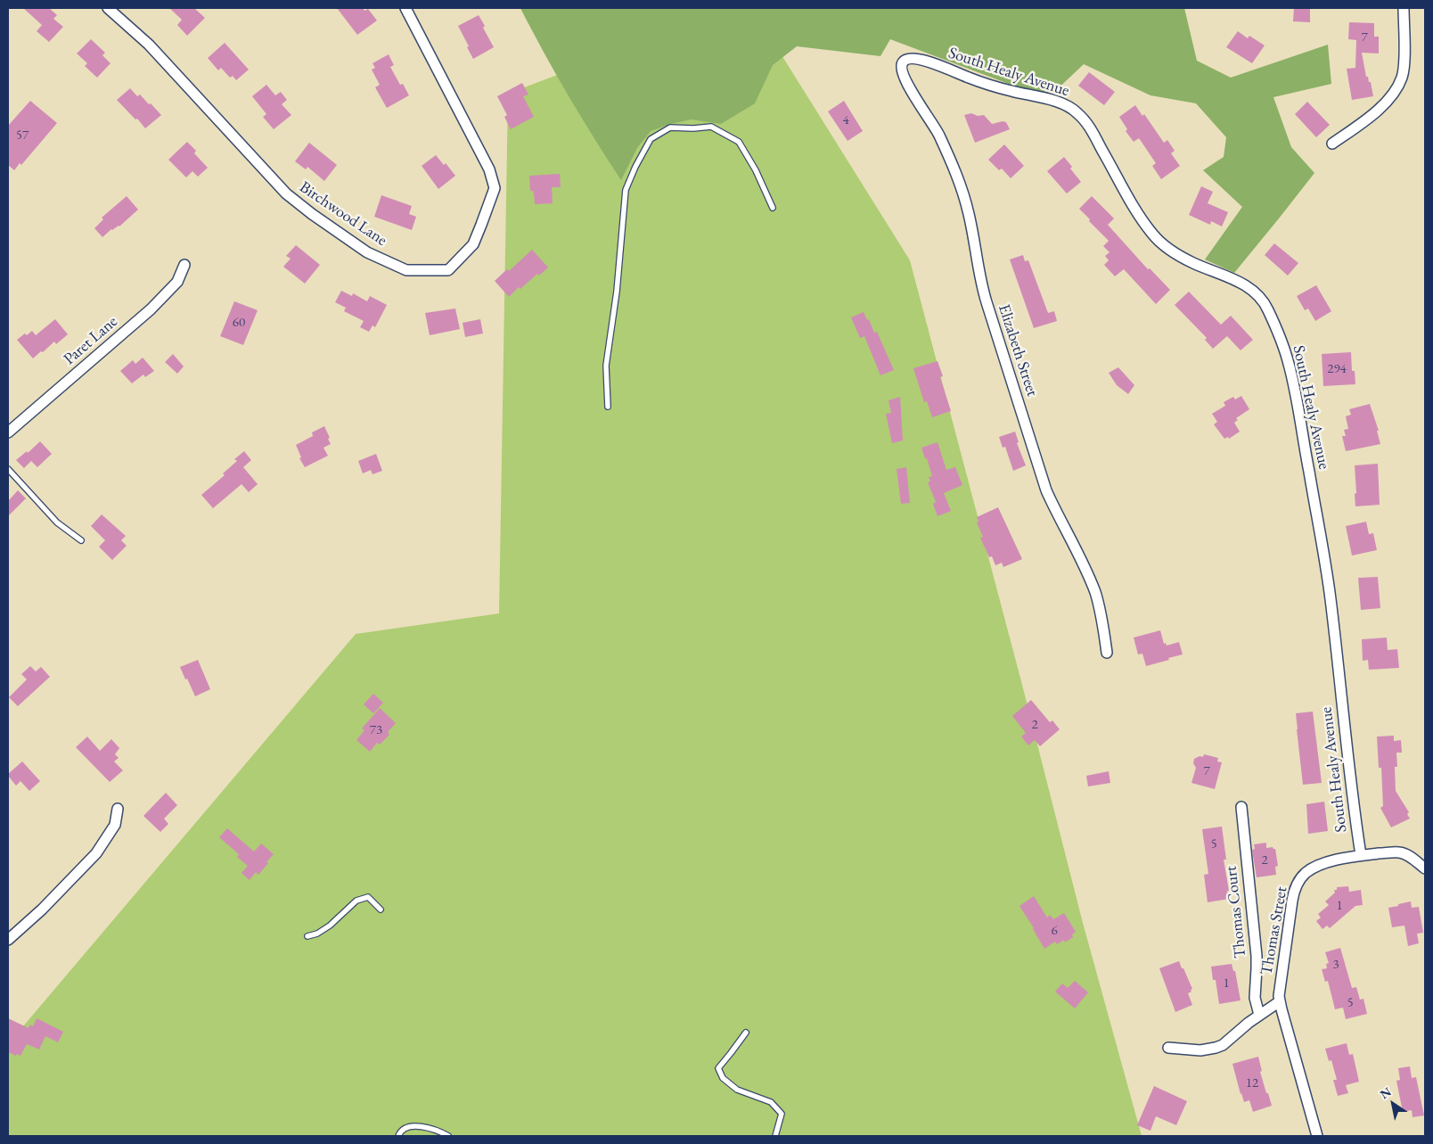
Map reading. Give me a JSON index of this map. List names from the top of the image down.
{
  "streets": {
    "street": [
      "South Healy Avenue",
      "Birchwood Lane",
      "Paret Lane",
      "Elizabeth Street",
      "Thomas Court",
      "Thomas Street"
    ]
  },
  "crossings": [
    ["South Healy Avenue", "Elizabeth Street"],
    ["South Healy Avenue", "Thomas Street"]
  ],
  "house_numbers": [
    "7",
    "4",
    "57",
    "60",
    "294",
    "2",
    "73",
    "7",
    "5",
    "2",
    "1",
    "6",
    "3",
    "1",
    "5",
    "12"
  ],
  "north": "top left"
}
